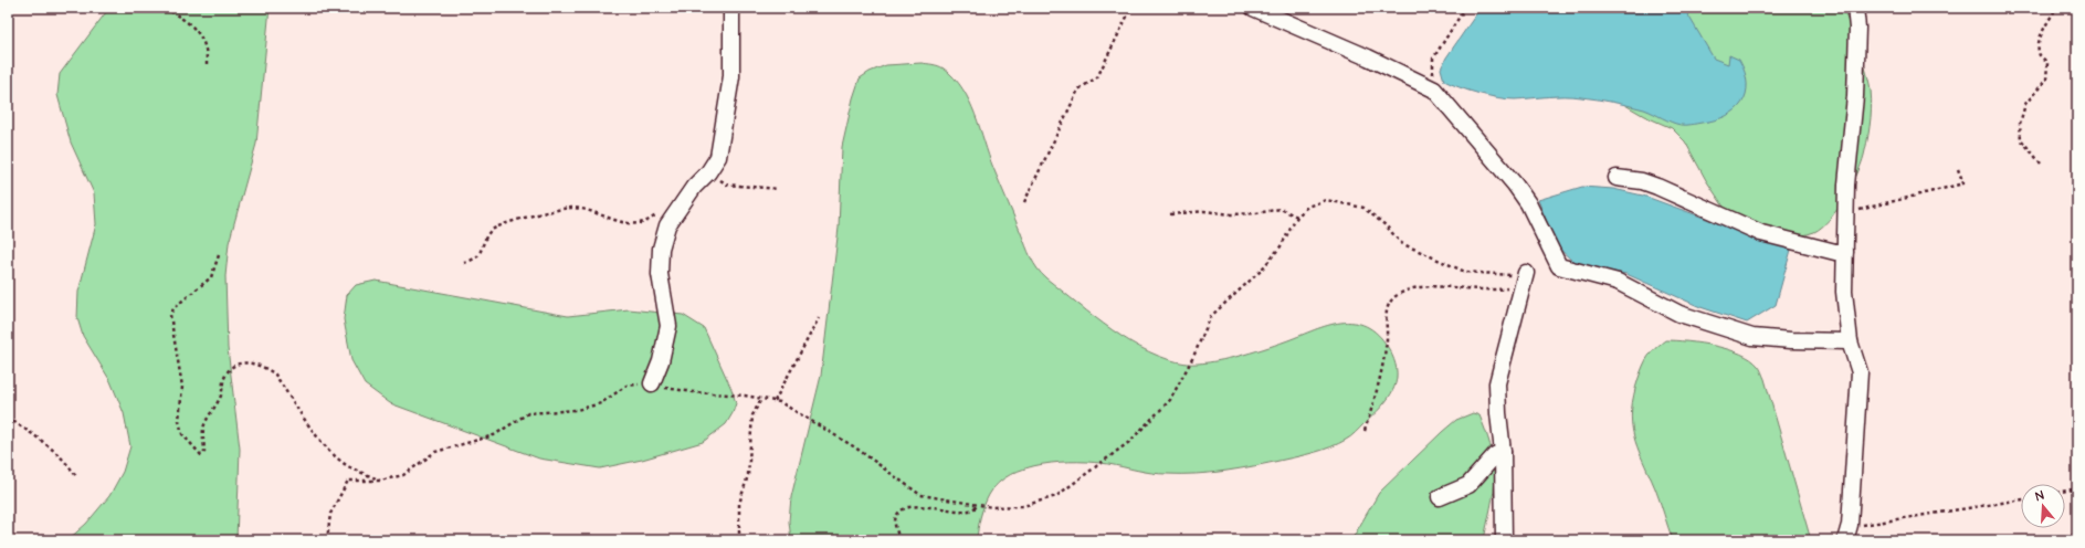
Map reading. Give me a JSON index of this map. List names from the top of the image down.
{
  "north": "top"
}
